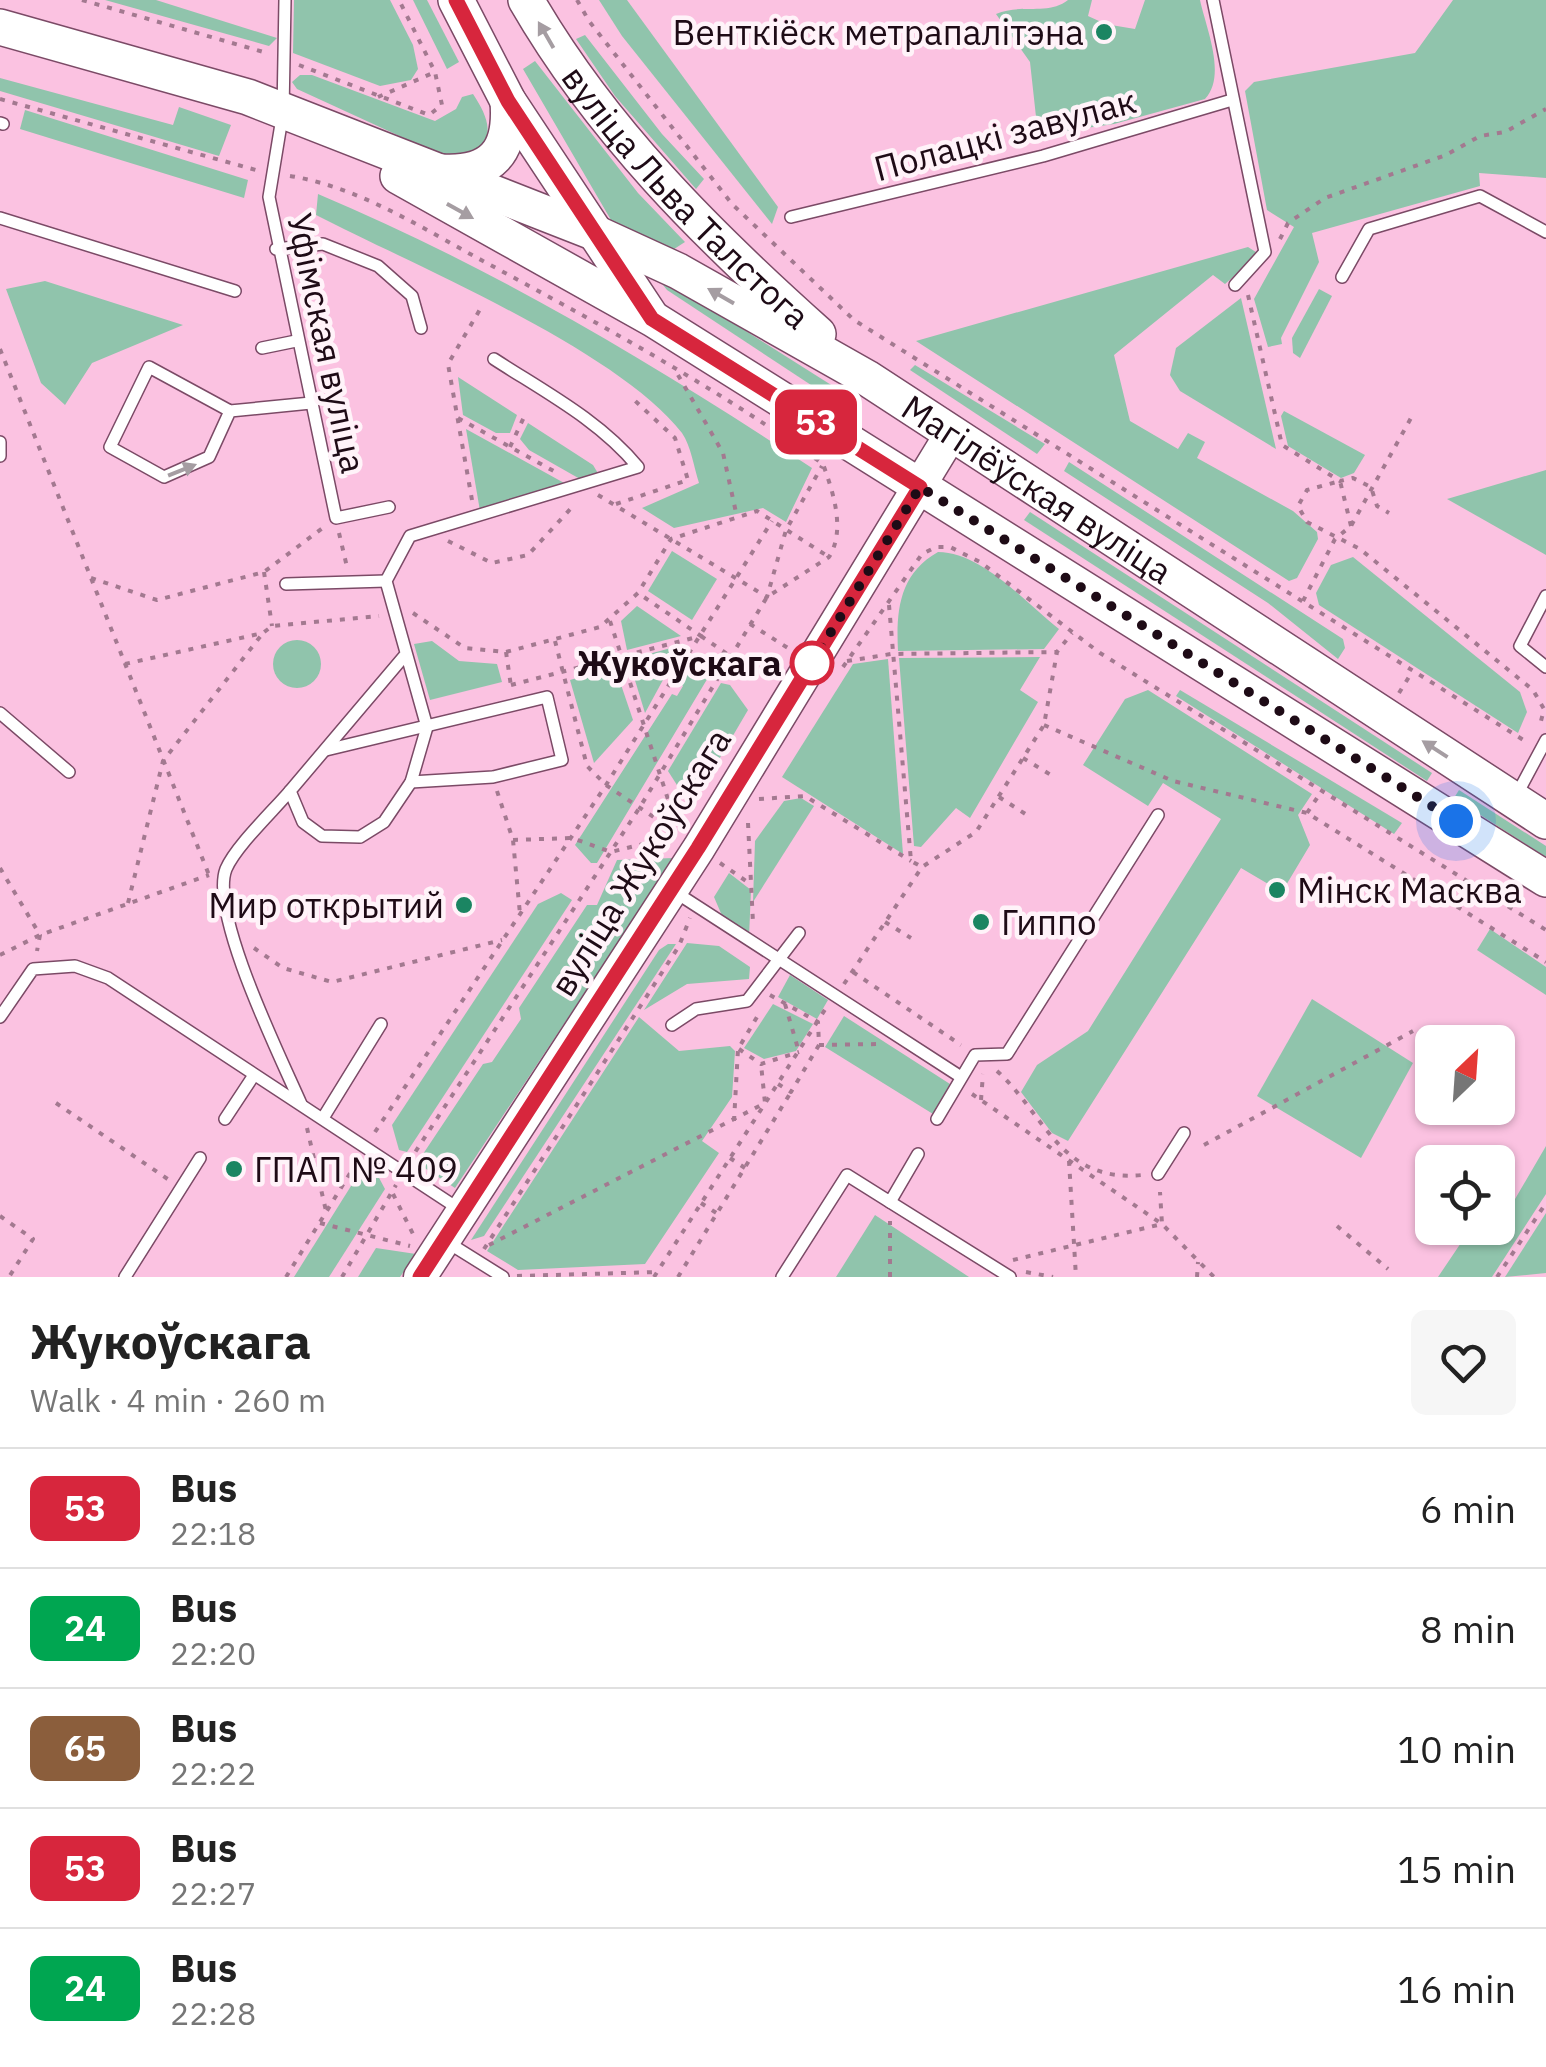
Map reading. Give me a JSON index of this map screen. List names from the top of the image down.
{
  "streets": {
    "main road": ["вуліца Льва Талстога", "Магілёўская вуліца", "вуліца Жукоўскага"],
    "lane": ["Полацкі завулак", "Уфімская вуліца"]
  },
  "crossings": [
    ["вуліца Льва Талстога", "Магілёўская вуліца"],
    ["Уфімская вуліца", "Магілёўская вуліца"],
    ["Магілёўская вуліца", "вуліца Жукоўскага"]
  ],
  "places": [
    "Венткіёск метрапалітэна",
    "Жукоўскага",
    "Мінск Масква",
    "Мир открытий",
    "Гиппо",
    "ГПАП № 409"
  ],
  "lines": ["bus line 53"],
  "north": "top right",
  "page": {
    "on_map": "53",
    "heading": ["Жукоўскага", "Walk · 4 min · 260 m"],
    "list": [
      {
        "mark": "53",
        "name": "Bus",
        "note": "22:18",
        "value": "6 min"
      },
      {
        "mark": "24",
        "name": "Bus",
        "note": "22:20",
        "value": "8 min"
      },
      {
        "mark": "65",
        "name": "Bus",
        "note": "22:22",
        "value": "10 min"
      },
      {
        "mark": "53",
        "name": "Bus",
        "note": "22:27",
        "value": "15 min"
      },
      {
        "mark": "24",
        "name": "Bus",
        "note": "22:28",
        "value": "16 min"
      }
    ]
  }
}
